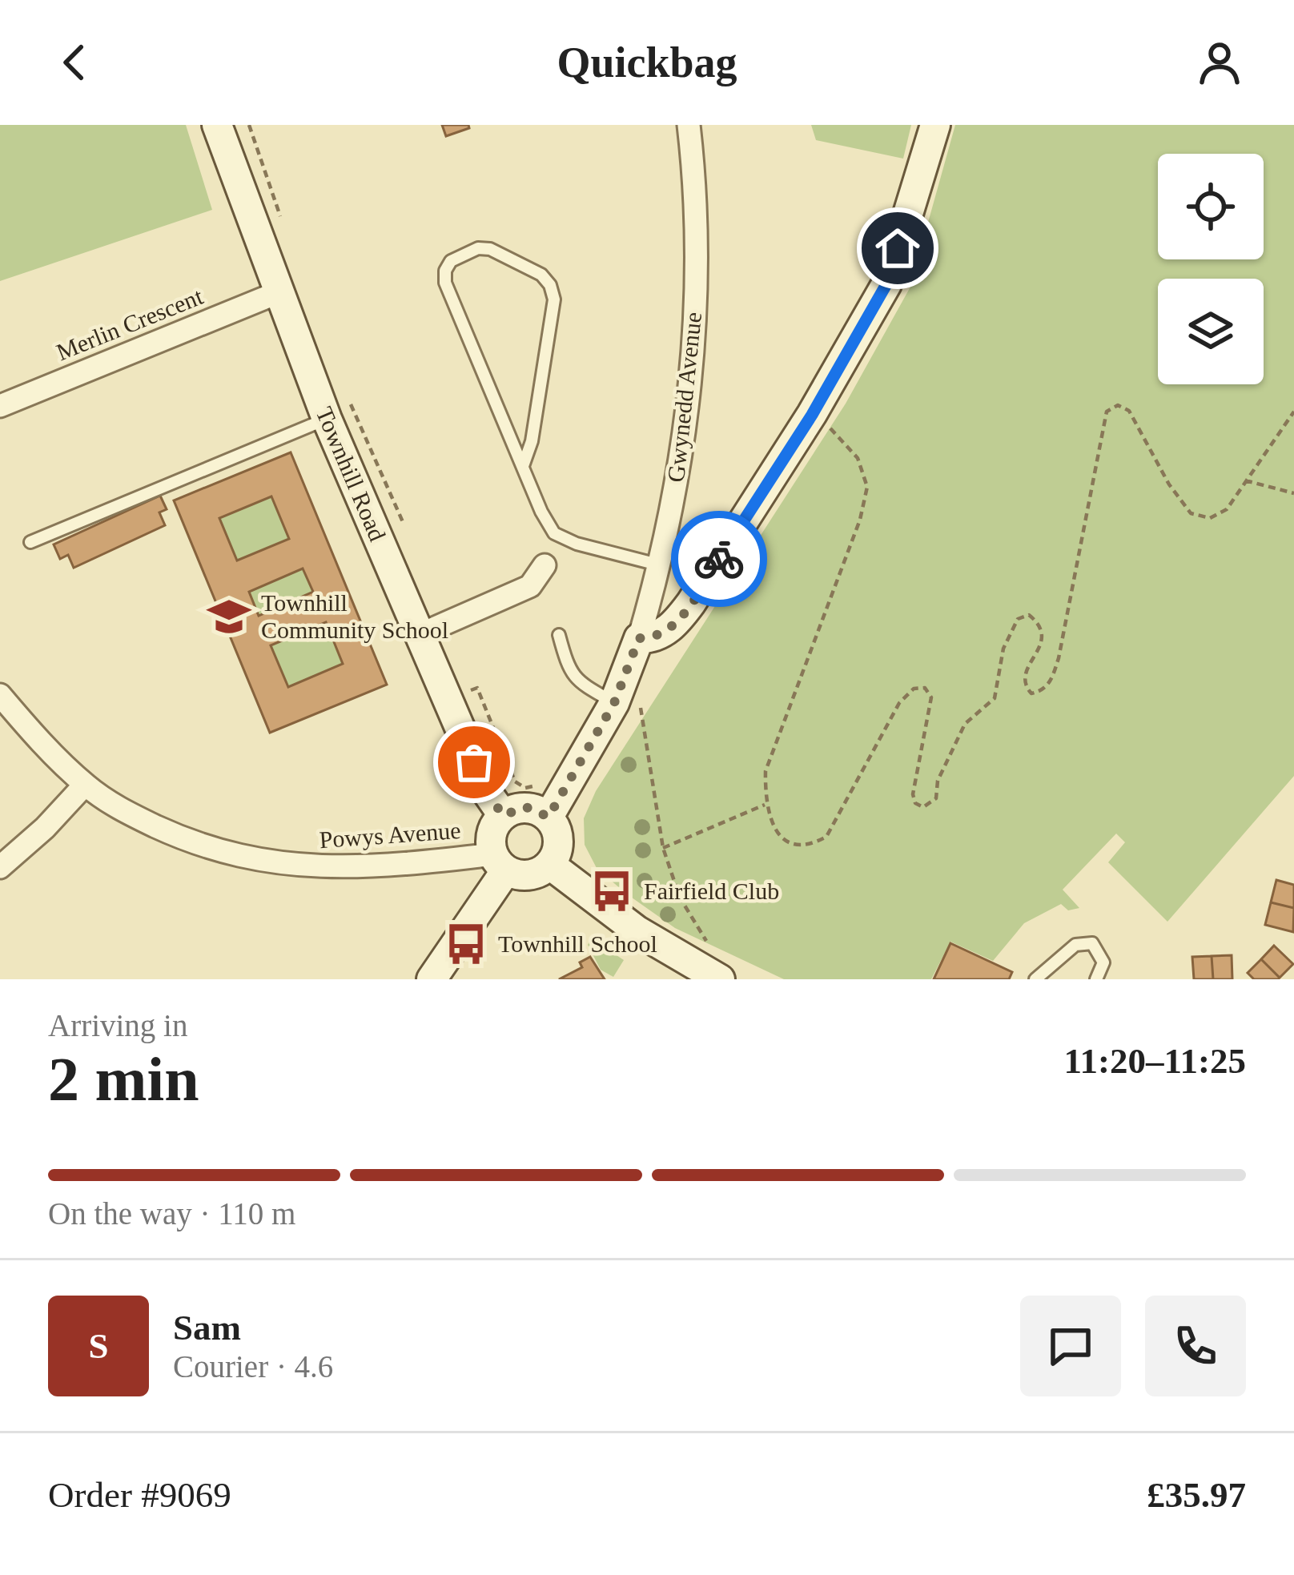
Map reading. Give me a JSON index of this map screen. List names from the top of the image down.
{
  "streets": {
    "street": [
      "Merlin Crescent",
      "Gwynedd Avenue",
      "Townhill Road",
      "Powys Avenue"
    ]
  },
  "crossings": [
    ["Merlin Crescent", "Townhill Road"],
    ["Gwynedd Avenue", "Townhill Road"],
    ["Gwynedd Avenue", "Powys Avenue"],
    ["Townhill Road", "Powys Avenue"]
  ],
  "places": {
    "school or university": ["Townhill Community School"],
    "bus stop": ["Fairfield Club", "Townhill School"]
  },
  "page": {
    "header": "Quickbag",
    "heading": ["2 min", "Arriving in", "11:20–11:25"],
    "panel": [
      "Sam",
      "Courier · 4.6",
      "Order #9069",
      "£35.97"
    ],
    "bar": "On the way · 110 m",
    "round": "S"
  }
}
